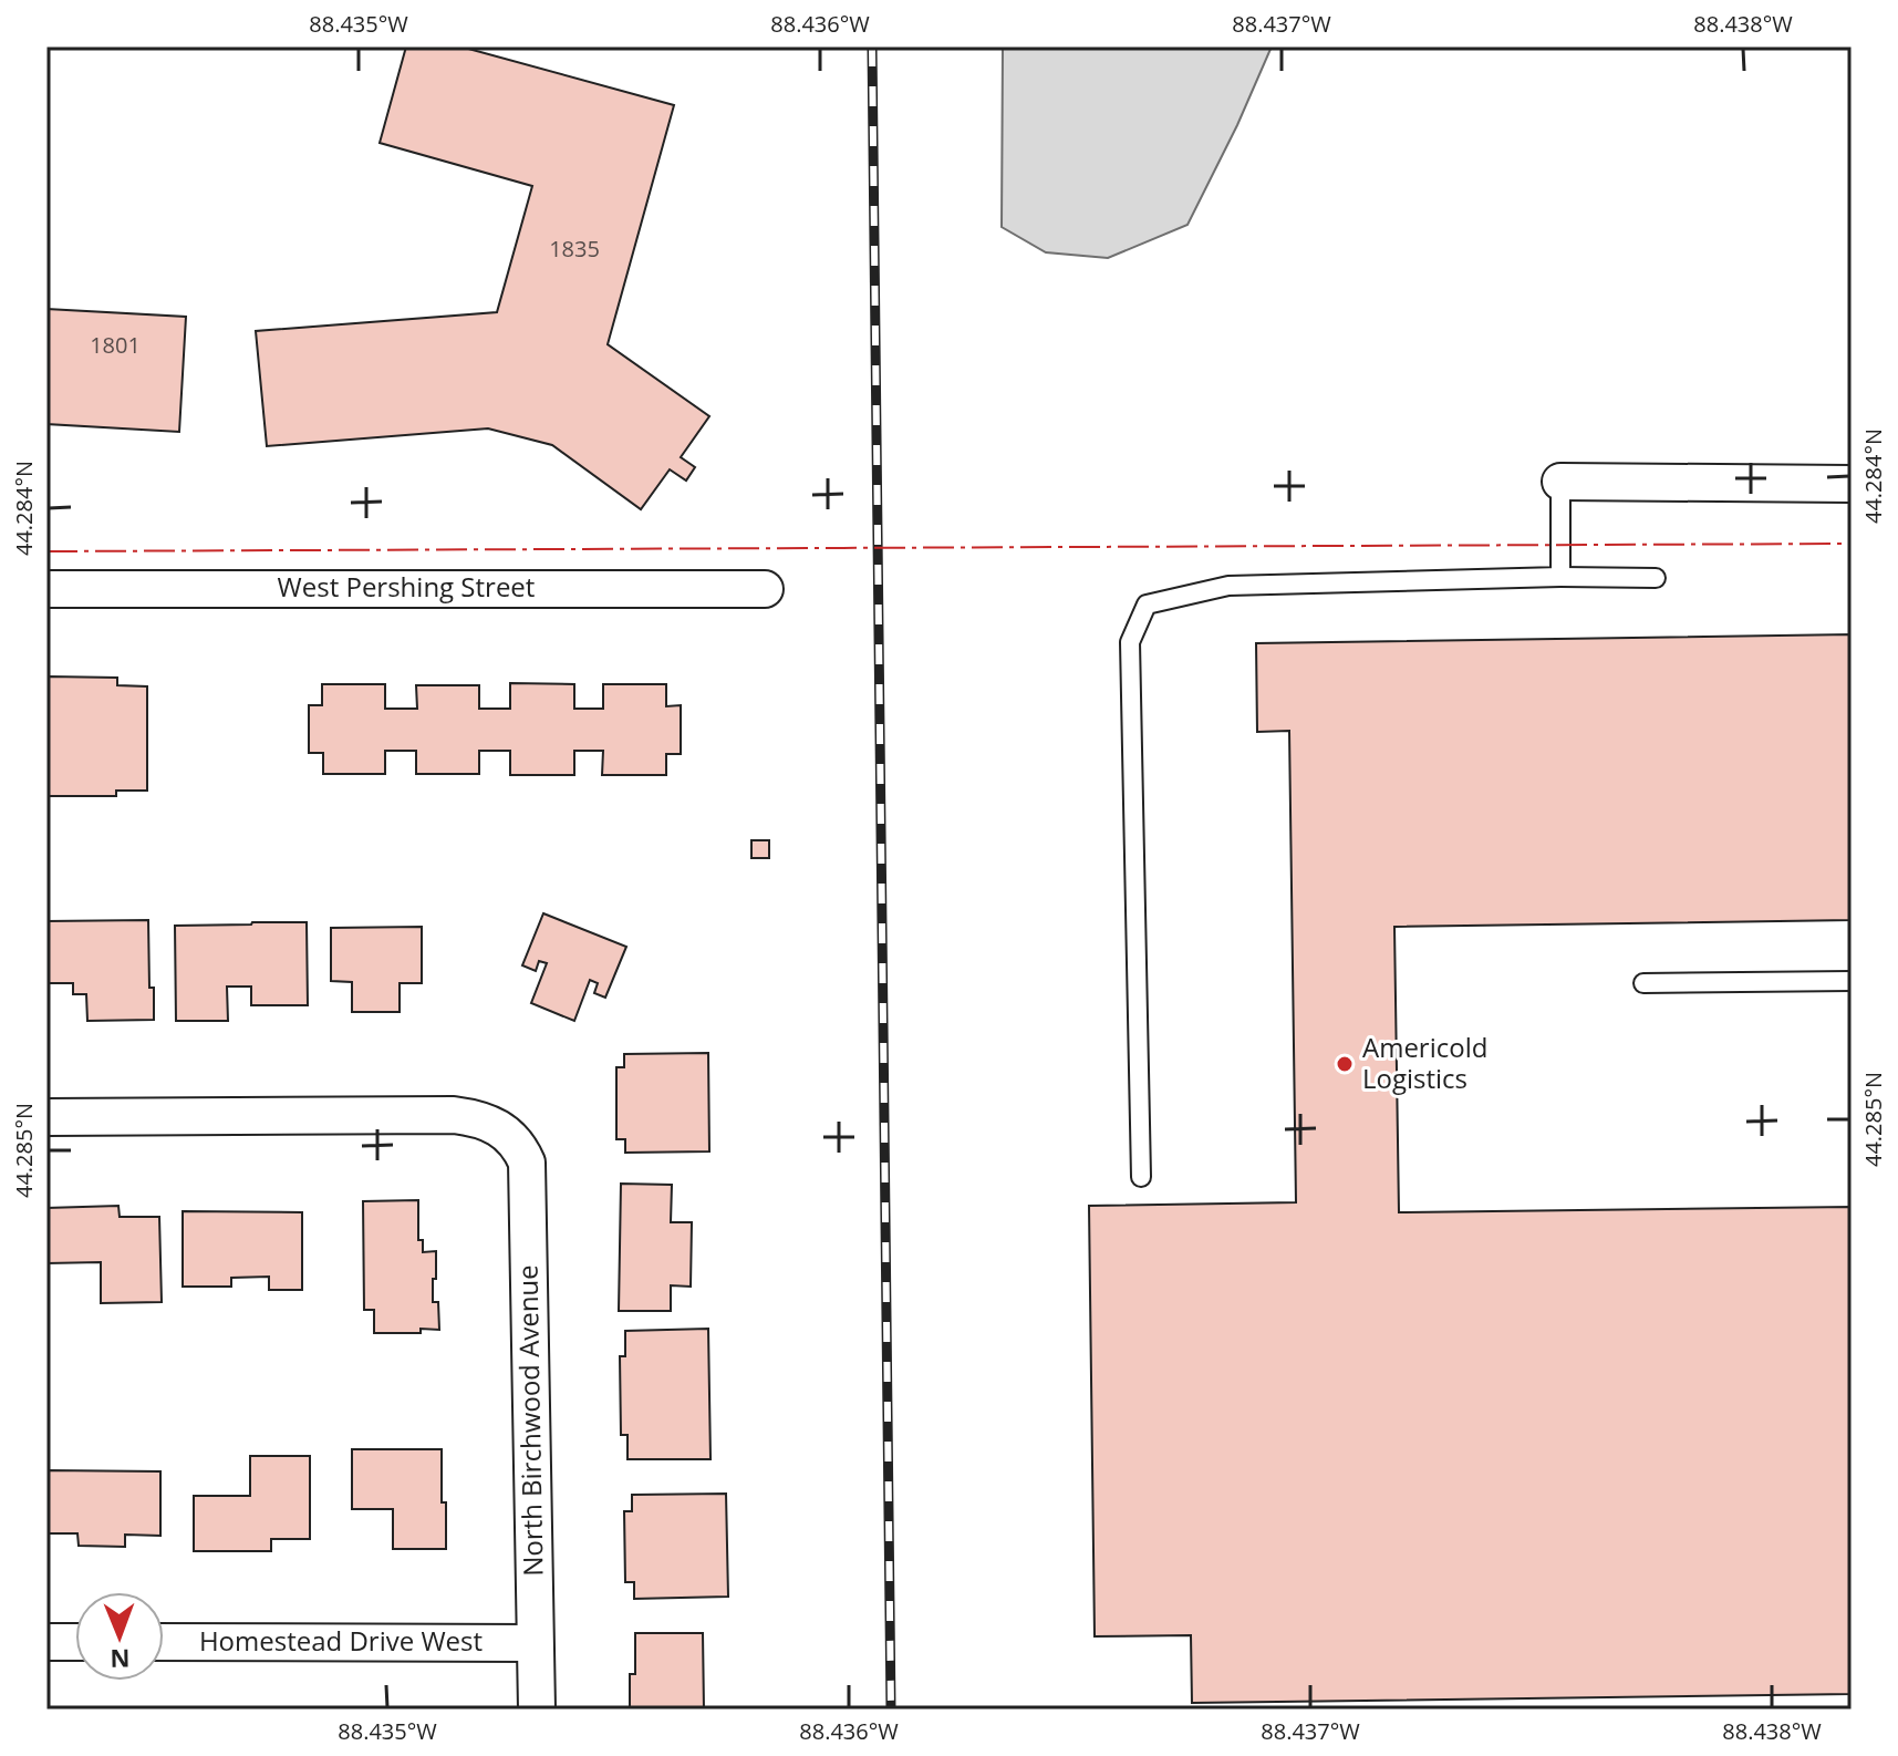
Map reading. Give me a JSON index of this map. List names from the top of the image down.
{
  "streets": {
    "street": ["West Pershing Street", "North Birchwood Avenue", "Homestead Drive West"]
  },
  "crossings": [
    ["North Birchwood Avenue", "Homestead Drive West"]
  ],
  "places": ["Americold Logistics"],
  "house_numbers": ["1835", "1801"],
  "north": "bottom",
  "coordinates": [
    "88.435°W",
    "88.436°W",
    "88.437°W",
    "88.438°W",
    "44.284°N",
    "44.285°N"
  ]
}
